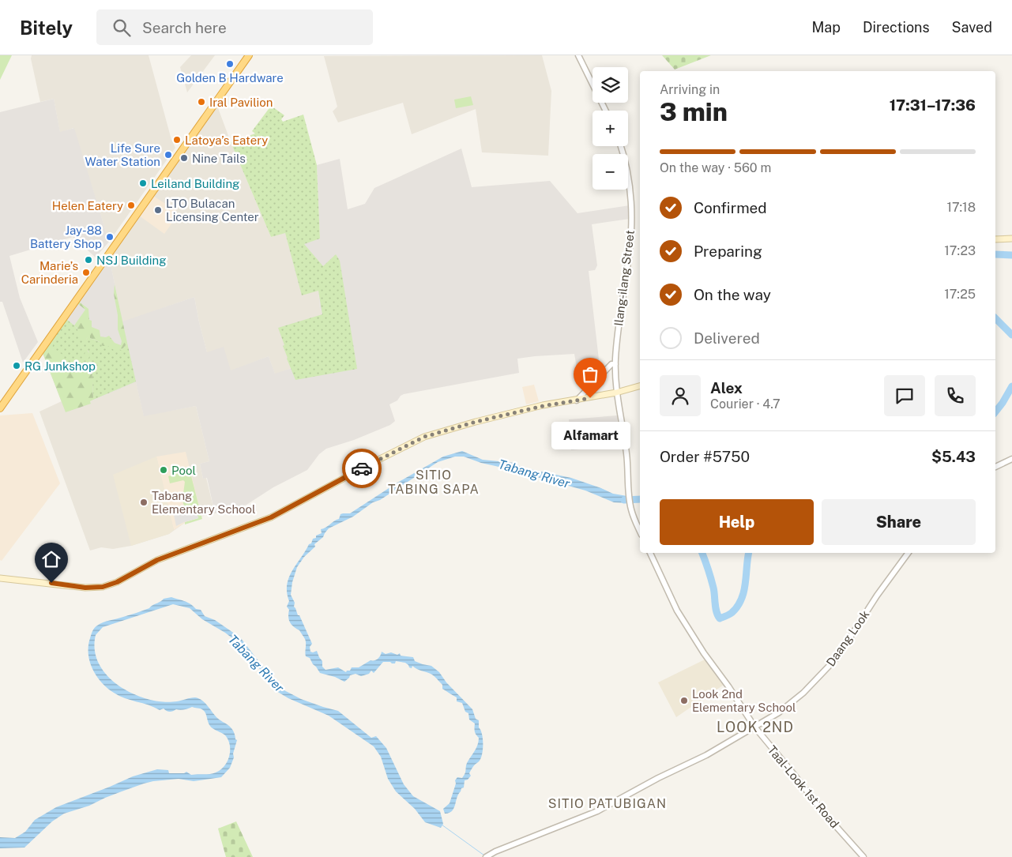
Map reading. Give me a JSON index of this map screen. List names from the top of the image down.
{
  "streets": {
    "street": ["Ilang-ilang Street", "Daang Look", "Taal-Look 1st Road"]
  },
  "crossings": [
    ["Daang Look", "Taal-Look 1st Road"]
  ],
  "districts": ["SITIO TABING SAPA", "LOOK 2ND", "SITIO PATUBIGAN"],
  "water": ["Tabang River"],
  "places": [
    "Golden B Hardware",
    "Iral Pavilion",
    "Latoya’s Eatery",
    "Life Sure Water Station",
    "Nine Tails",
    "Leiland Building",
    "Helen Eatery",
    "LTO Bulacan Licensing Center",
    "Jay-88 Battery Shop",
    "NSJ Building",
    "Marie’s Carinderia",
    "RG Junkshop",
    "Alfamart",
    "Pool",
    "Tabang Elementary School",
    "Look 2nd Elementary School"
  ],
  "page": {
    "header": "Bitely",
    "search": "Search here",
    "nav": ["Map", "Directions", "Saved"],
    "map_buttons": ["+", "−"],
    "heading": ["3 min", "Arriving in", "17:31–17:36"],
    "panel": [
      "Alex",
      "Courier · 4.7",
      "Order #5750",
      "$5.43"
    ],
    "bar": "On the way · 560 m",
    "list": [
      ["Confirmed", "17:18"],
      ["Preparing", "17:23"],
      ["On the way", "17:25"],
      "Delivered"
    ],
    "bubble": "Alfamart",
    "buttons": ["Help", "Share"]
  }
}
